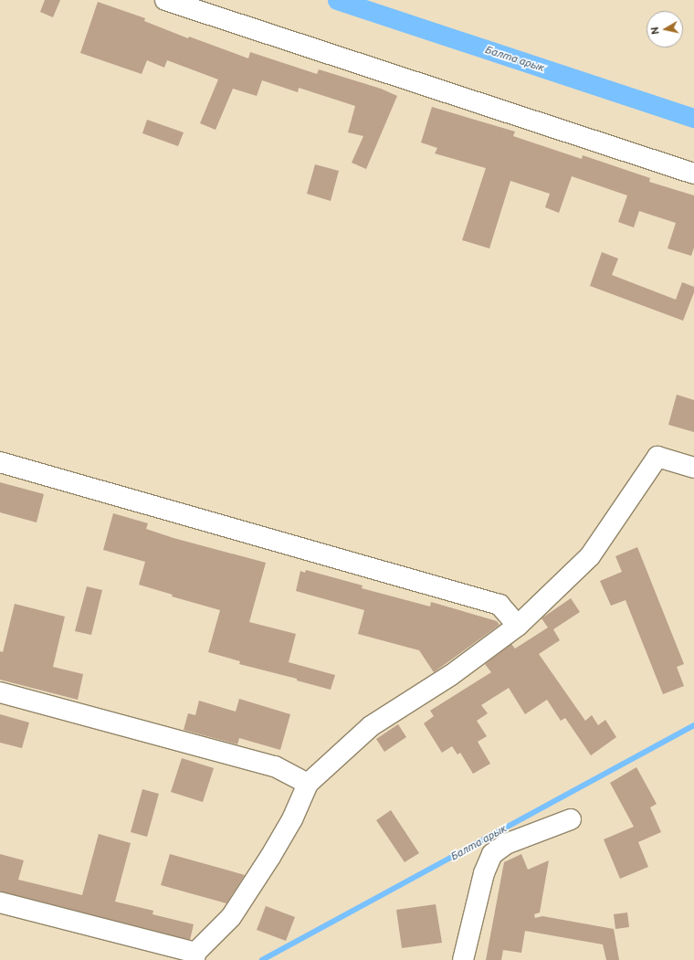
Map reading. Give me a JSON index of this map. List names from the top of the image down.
{
  "water": ["Балта арык"],
  "north": "left"
}
